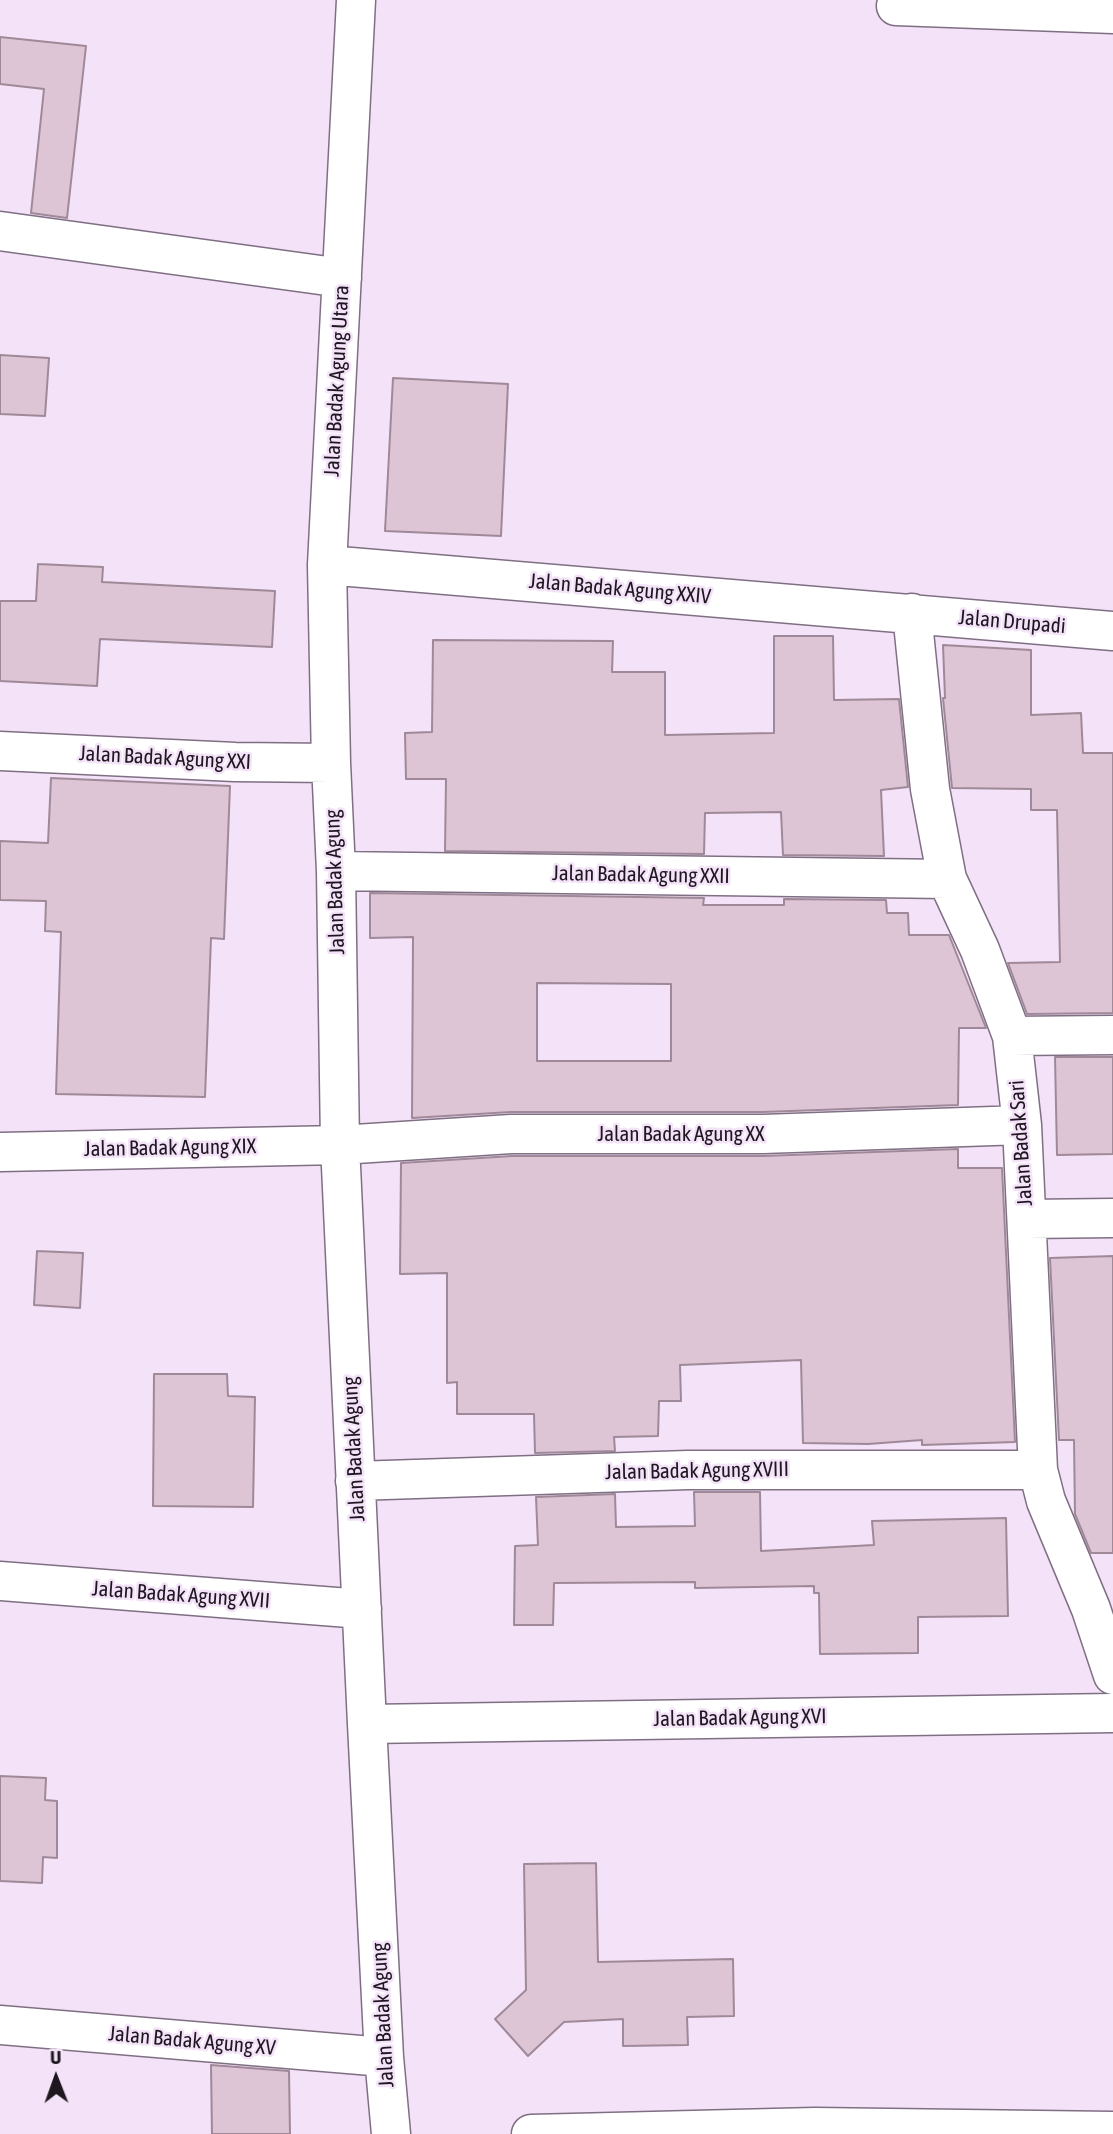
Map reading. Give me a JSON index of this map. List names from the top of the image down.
{
  "streets": {
    "street": [
      "Jalan Badak Agung Utara",
      "Jalan Badak Agung XXIV",
      "Jalan Drupadi",
      "Jalan Badak Agung XXI",
      "Jalan Badak Agung XXII",
      "Jalan Badak Agung",
      "Jalan Badak Agung XX",
      "Jalan Badak Sari",
      "Jalan Badak Agung XIX",
      "Jalan Badak Agung XVIII",
      "Jalan Badak Agung XVII",
      "Jalan Badak Agung XVI",
      "Jalan Badak Agung XV"
    ]
  },
  "crossings": [
    ["Jalan Badak Agung Utara", "Jalan Badak Agung XXIV"],
    ["Jalan Badak Agung Utara", "Jalan Badak Agung XXI"],
    ["Jalan Badak Agung Utara", "Jalan Badak Agung"],
    ["Jalan Badak Agung XXIV", "Jalan Drupadi"],
    ["Jalan Badak Agung XXIV", "Jalan Badak Sari"],
    ["Jalan Drupadi", "Jalan Badak Sari"],
    ["Jalan Badak Agung XXI", "Jalan Badak Agung"],
    ["Jalan Badak Agung XXII", "Jalan Badak Agung"],
    ["Jalan Badak Agung XXII", "Jalan Badak Sari"],
    ["Jalan Badak Agung", "Jalan Badak Agung XX"],
    ["Jalan Badak Agung", "Jalan Badak Agung XIX"],
    ["Jalan Badak Agung", "Jalan Badak Agung XVIII"],
    ["Jalan Badak Agung", "Jalan Badak Agung XVII"],
    ["Jalan Badak Agung", "Jalan Badak Agung XVI"],
    ["Jalan Badak Agung", "Jalan Badak Agung XV"],
    ["Jalan Badak Agung XX", "Jalan Badak Sari"],
    ["Jalan Badak Agung XX", "Jalan Badak Agung XIX"],
    ["Jalan Badak Sari", "Jalan Badak Agung XVIII"]
  ],
  "north": "top"
}
